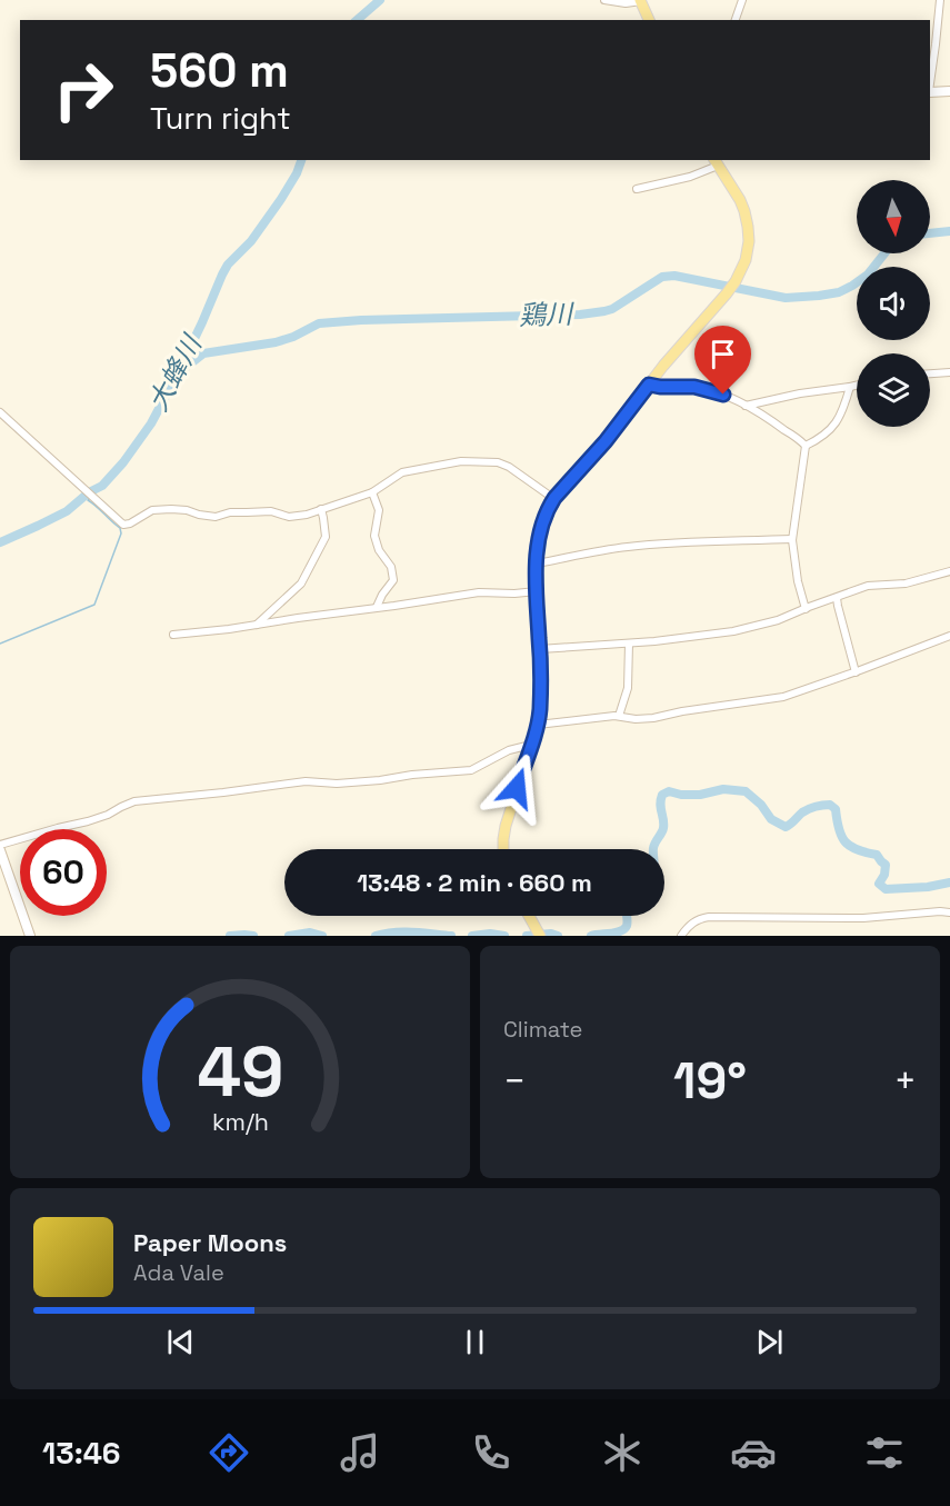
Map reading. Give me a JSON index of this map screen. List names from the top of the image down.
{
  "water": ["鶏川", "大蜂川"],
  "north": "bottom",
  "page": {
    "turn": ["560 m", "Turn right"],
    "limit": "60",
    "trip": "13:48 · 2 min · 660 m",
    "tile": "Climate",
    "heat": ["−", "19°", "+"],
    "song": ["Paper Moons", "Ada Vale"],
    "tabs": "13:46",
    "gauge": ["49", "km/h"]
  }
}
